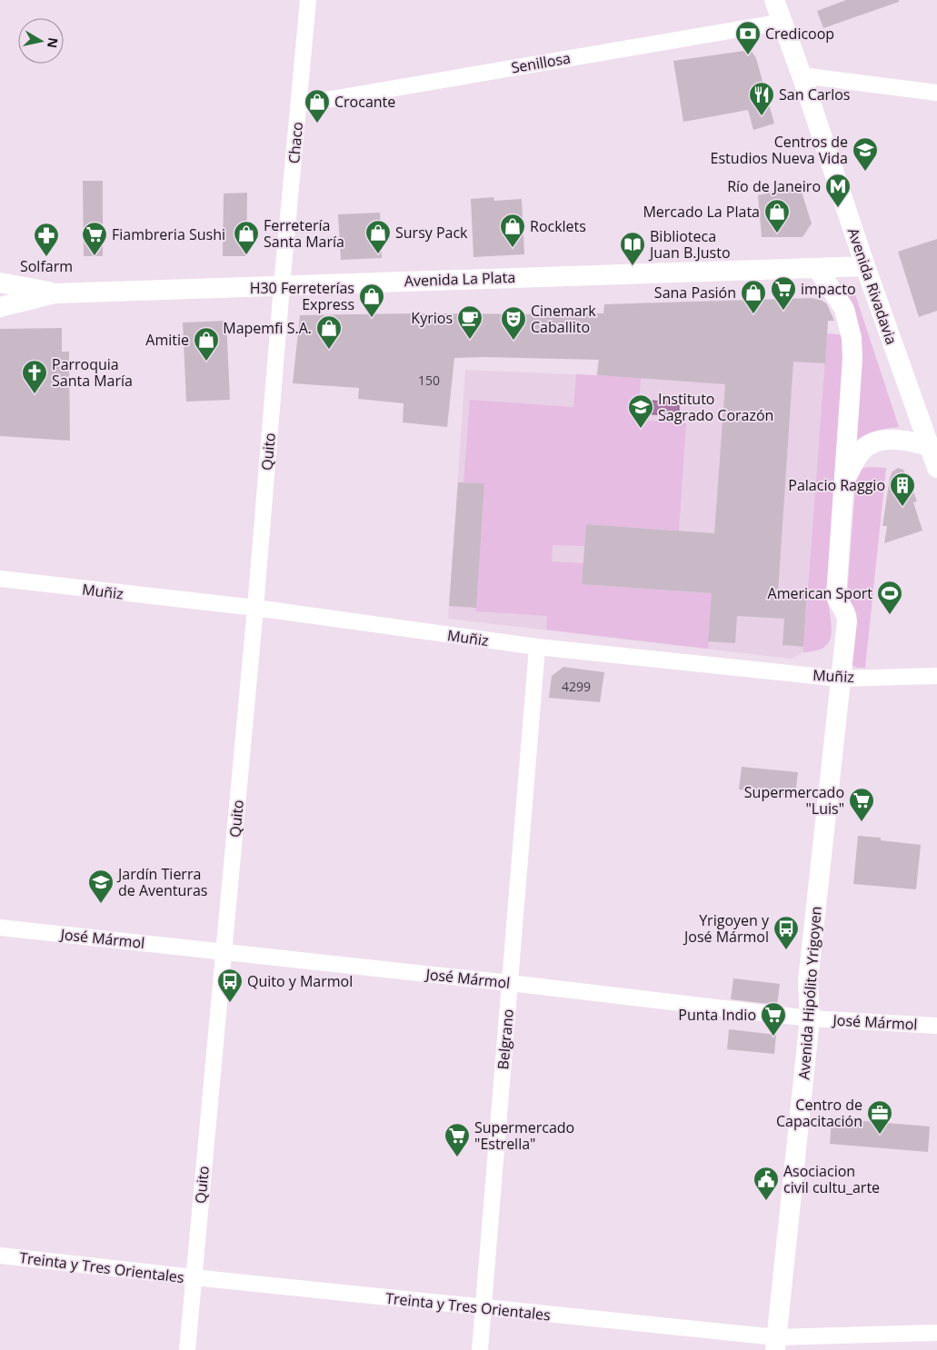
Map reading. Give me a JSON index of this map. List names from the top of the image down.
{
  "streets": {
    "main road": ["Avenida La Plata", "Avenida Rivadavia", "Avenida Hipólito Yrigoyen"],
    "street": [
      "Senillosa",
      "Chaco",
      "Quito",
      "Muñiz",
      "José Mármol",
      "Belgrano",
      "Treinta y Tres Orientales"
    ]
  },
  "crossings": [
    ["Senillosa", "Chaco"],
    ["Senillosa", "Avenida Rivadavia"],
    ["Chaco", "Avenida La Plata"],
    ["Chaco", "Quito"],
    ["Avenida La Plata", "Avenida Rivadavia"],
    ["Avenida La Plata", "Quito"],
    ["Avenida La Plata", "Avenida Hipólito Yrigoyen"],
    ["Quito", "Muñiz"],
    ["Quito", "José Mármol"],
    ["Quito", "Treinta y Tres Orientales"],
    ["Muñiz", "Avenida Hipólito Yrigoyen"],
    ["Muñiz", "Belgrano"],
    ["José Mármol", "Avenida Hipólito Yrigoyen"],
    ["José Mármol", "Belgrano"],
    ["Avenida Hipólito Yrigoyen", "Treinta y Tres Orientales"],
    ["Belgrano", "Treinta y Tres Orientales"]
  ],
  "places": {
    "bank": ["Credicoop"],
    "restaurant": ["San Carlos"],
    "shop": [
      "Crocante",
      "Mercado La Plata",
      "Rocklets",
      "Sursy Pack",
      "Ferretería Santa María",
      "Sana Pasión",
      "H30 Ferreterías Express",
      "Mapemfi S.A.",
      "Amitie"
    ],
    "school or university": ["Centros de Estudios Nueva Vida", "Instituto Sagrado Corazón", "Jardín Tierra de Aventuras"],
    "metro station": ["Río de Janeiro"],
    "supermarket": [
      "Fiambreria Sushi",
      "impacto",
      "Supermercado \"Luis\"",
      "Punta Indio",
      "Supermercado \"Estrella\""
    ],
    "pharmacy": ["Solfarm"],
    "library": ["Biblioteca Juan B.Justo"],
    "cafe": ["Kyrios"],
    "theatre": ["Cinemark Caballito"],
    "church": ["Parroquia Santa María"],
    "building": ["Palacio Raggio"],
    "sports": ["American Sport"],
    "bus stop": ["Yrigoyen y José Mármol", "Quito y Marmol"],
    "office": ["Centro de Capacitación"],
    "public building": ["Asociacion civil cultu_arte"]
  },
  "house_numbers": ["150", "4299"],
  "north": "right"
}
